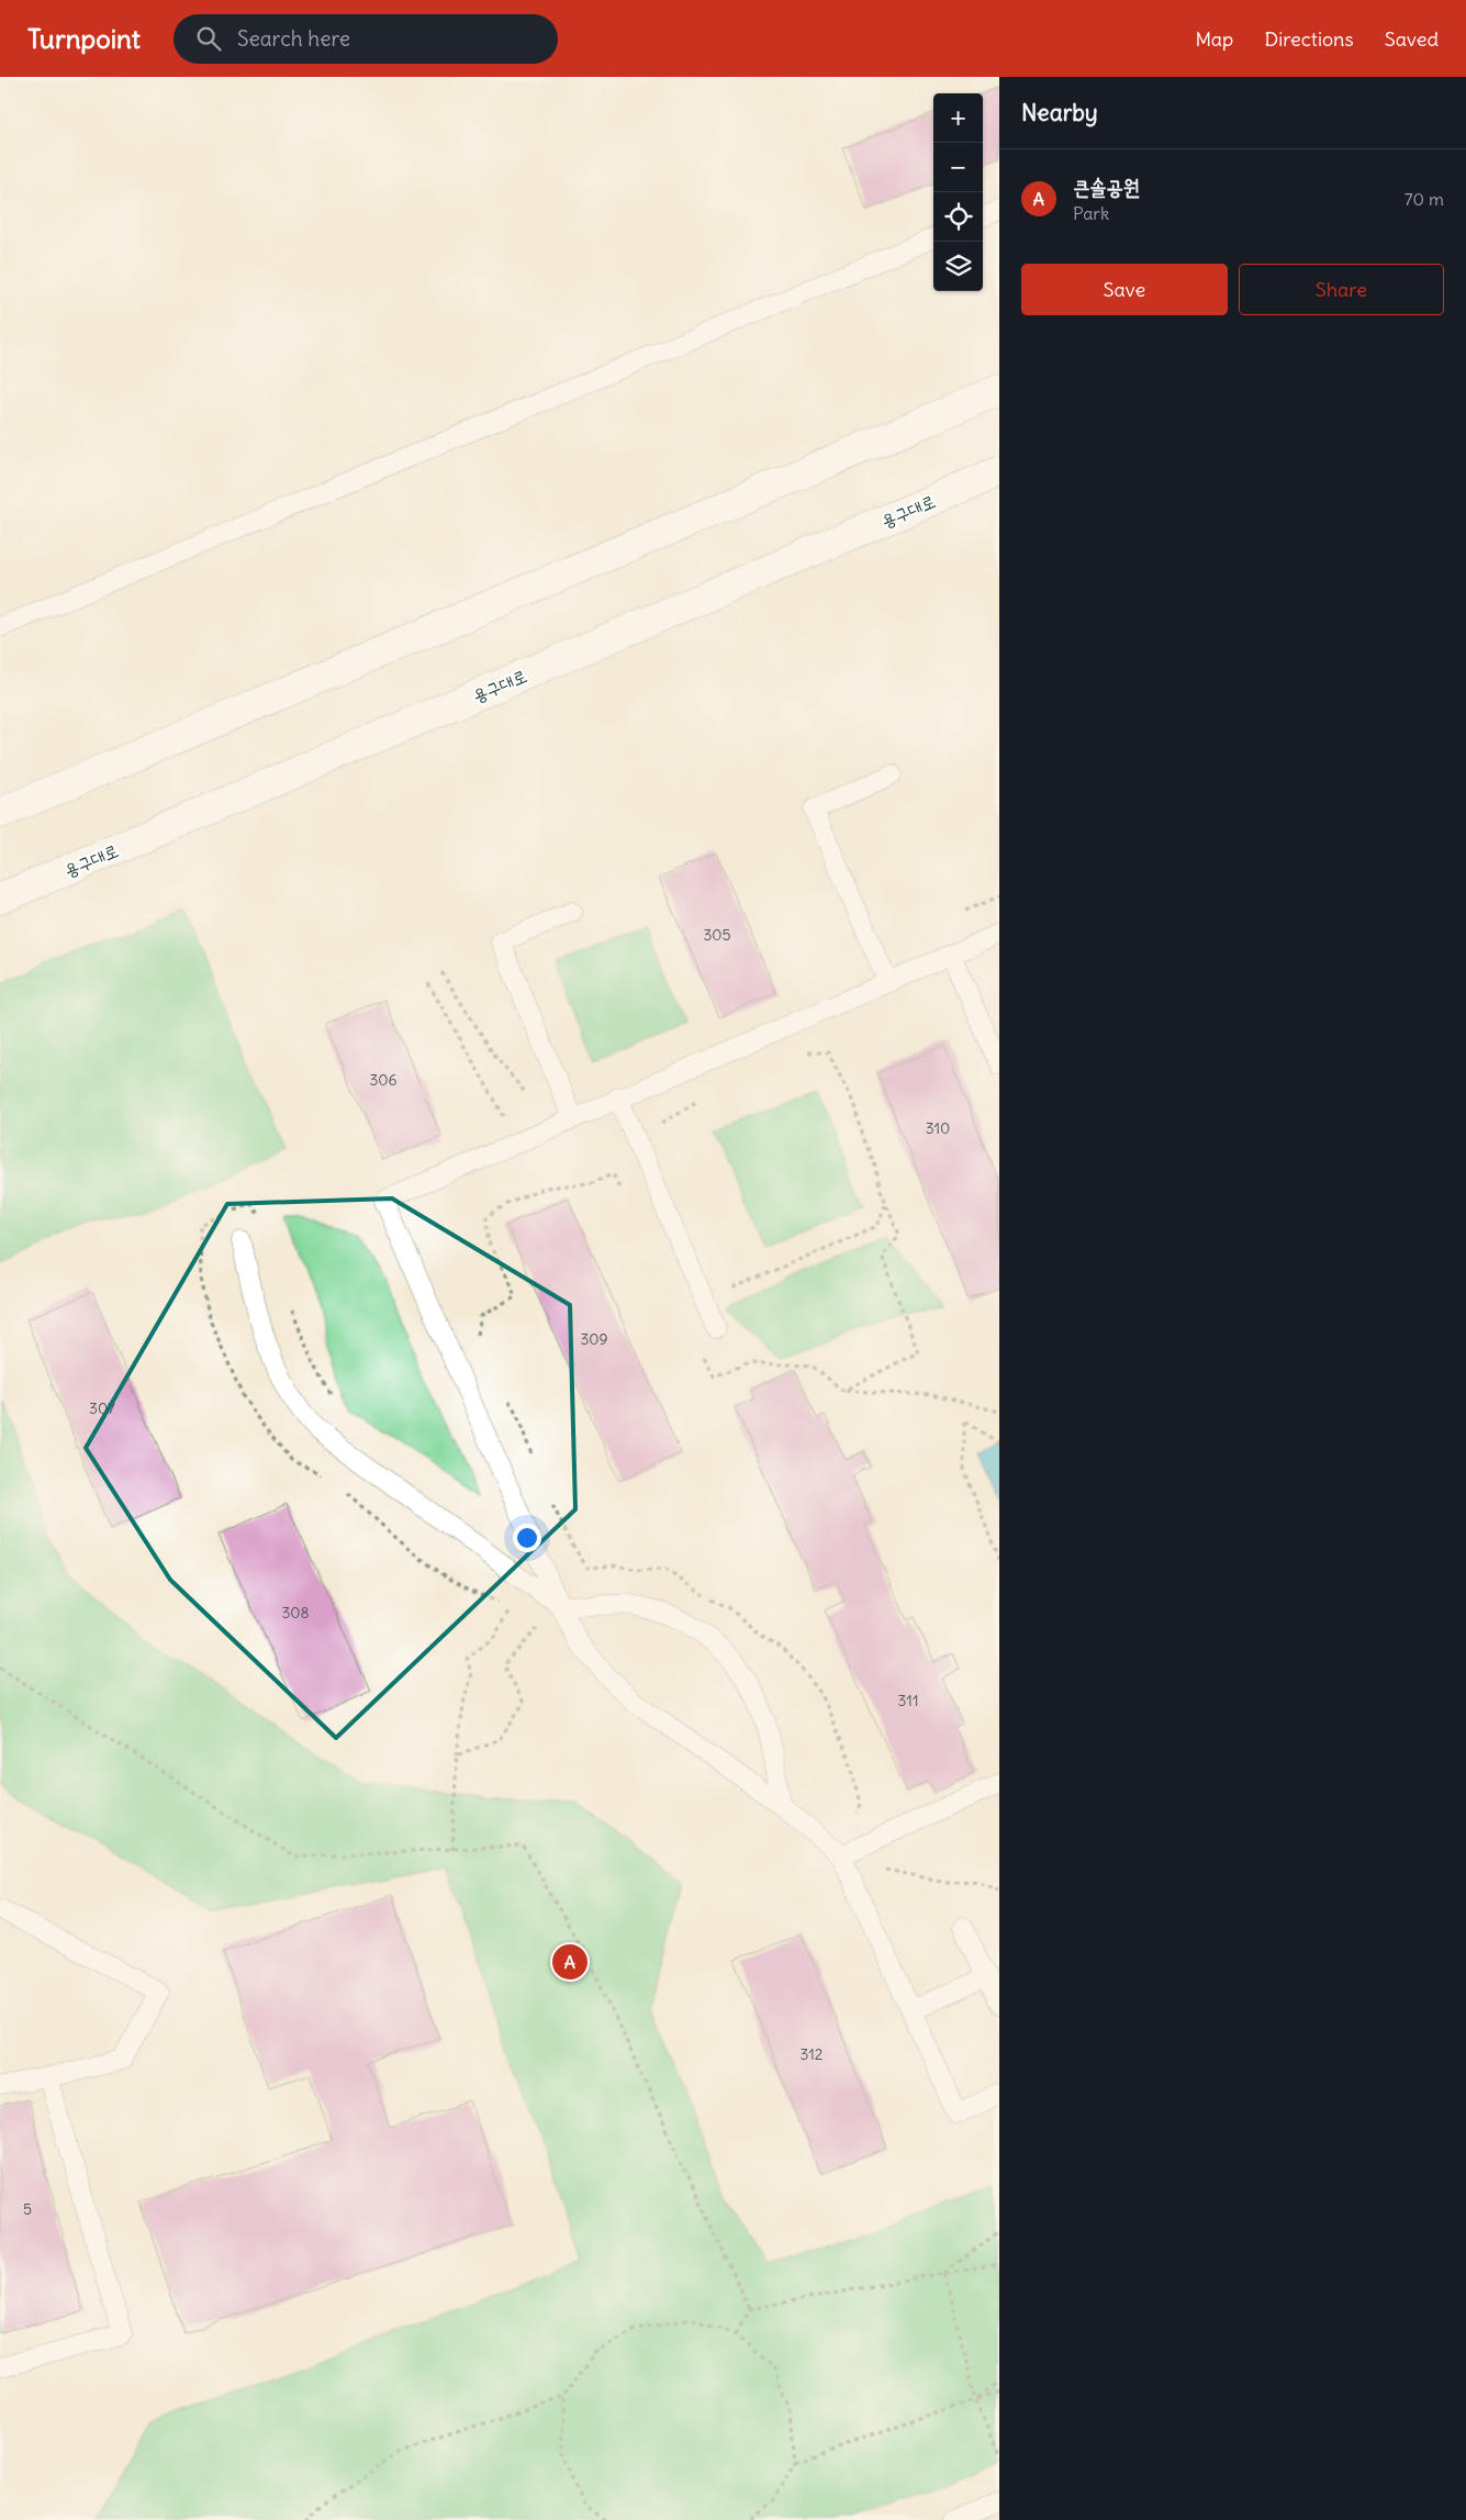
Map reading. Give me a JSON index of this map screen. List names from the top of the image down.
{
  "streets": {
    "main road": ["용구대로"]
  },
  "house_numbers": [
    "305",
    "306",
    "310",
    "309",
    "307",
    "308",
    "311",
    "312",
    "5"
  ],
  "page": {
    "header": "Turnpoint",
    "search": "Search here",
    "nav": ["Map", "Directions", "Saved"],
    "heading": "Nearby",
    "map_buttons": ["+", "−"],
    "list": [
      {
        "mark": "A",
        "name": "큰솔공원",
        "note": "Park",
        "value": "70 m"
      }
    ],
    "buttons": ["Save", "Share"],
    "pins": "A"
  }
}
